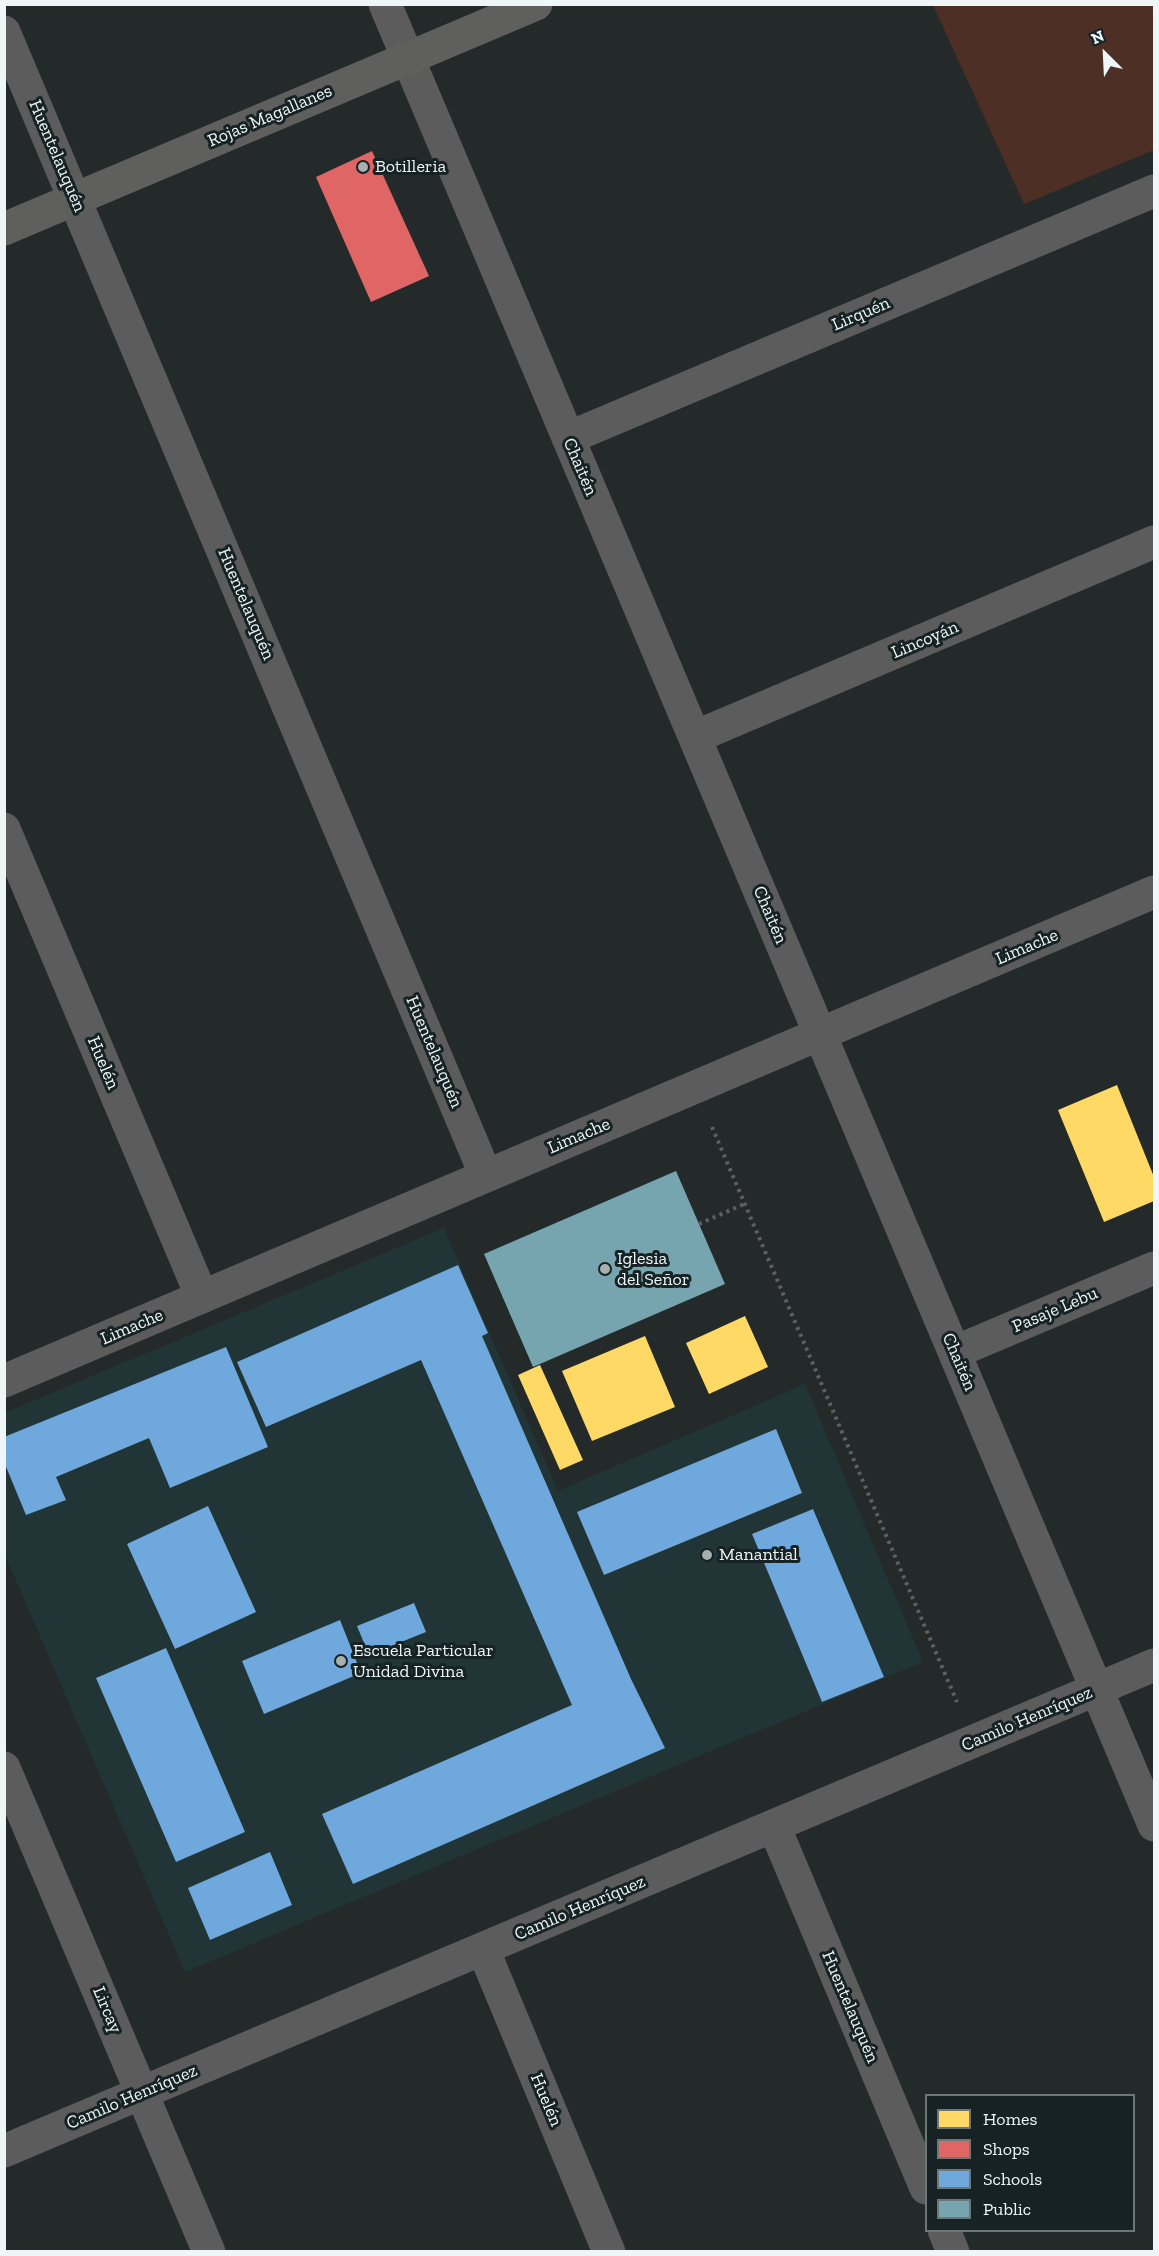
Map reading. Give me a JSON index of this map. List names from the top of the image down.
{
  "streets": {
    "main road": ["Rojas Magallanes"],
    "street": [
      "Huentelauquén",
      "Lirquén",
      "Chaitén",
      "Lincoyán",
      "Limache",
      "Huelén",
      "Pasaje Lebu",
      "Camilo Henríquez",
      "Lircay"
    ]
  },
  "crossings": [
    ["Rojas Magallanes", "Huentelauquén"],
    ["Rojas Magallanes", "Chaitén"],
    ["Huentelauquén", "Limache"],
    ["Huentelauquén", "Camilo Henríquez"],
    ["Lirquén", "Chaitén"],
    ["Chaitén", "Lincoyán"],
    ["Chaitén", "Limache"],
    ["Chaitén", "Pasaje Lebu"],
    ["Chaitén", "Camilo Henríquez"],
    ["Limache", "Huelén"],
    ["Huelén", "Camilo Henríquez"],
    ["Camilo Henríquez", "Lircay"]
  ],
  "places": [
    "Botilleria",
    "Iglesia del Señor",
    "Manantial",
    "Escuela Particular Unidad Divina"
  ],
  "legend": [
    "Homes",
    "Shops",
    "Schools",
    "Public"
  ],
  "north": "top left"
}
